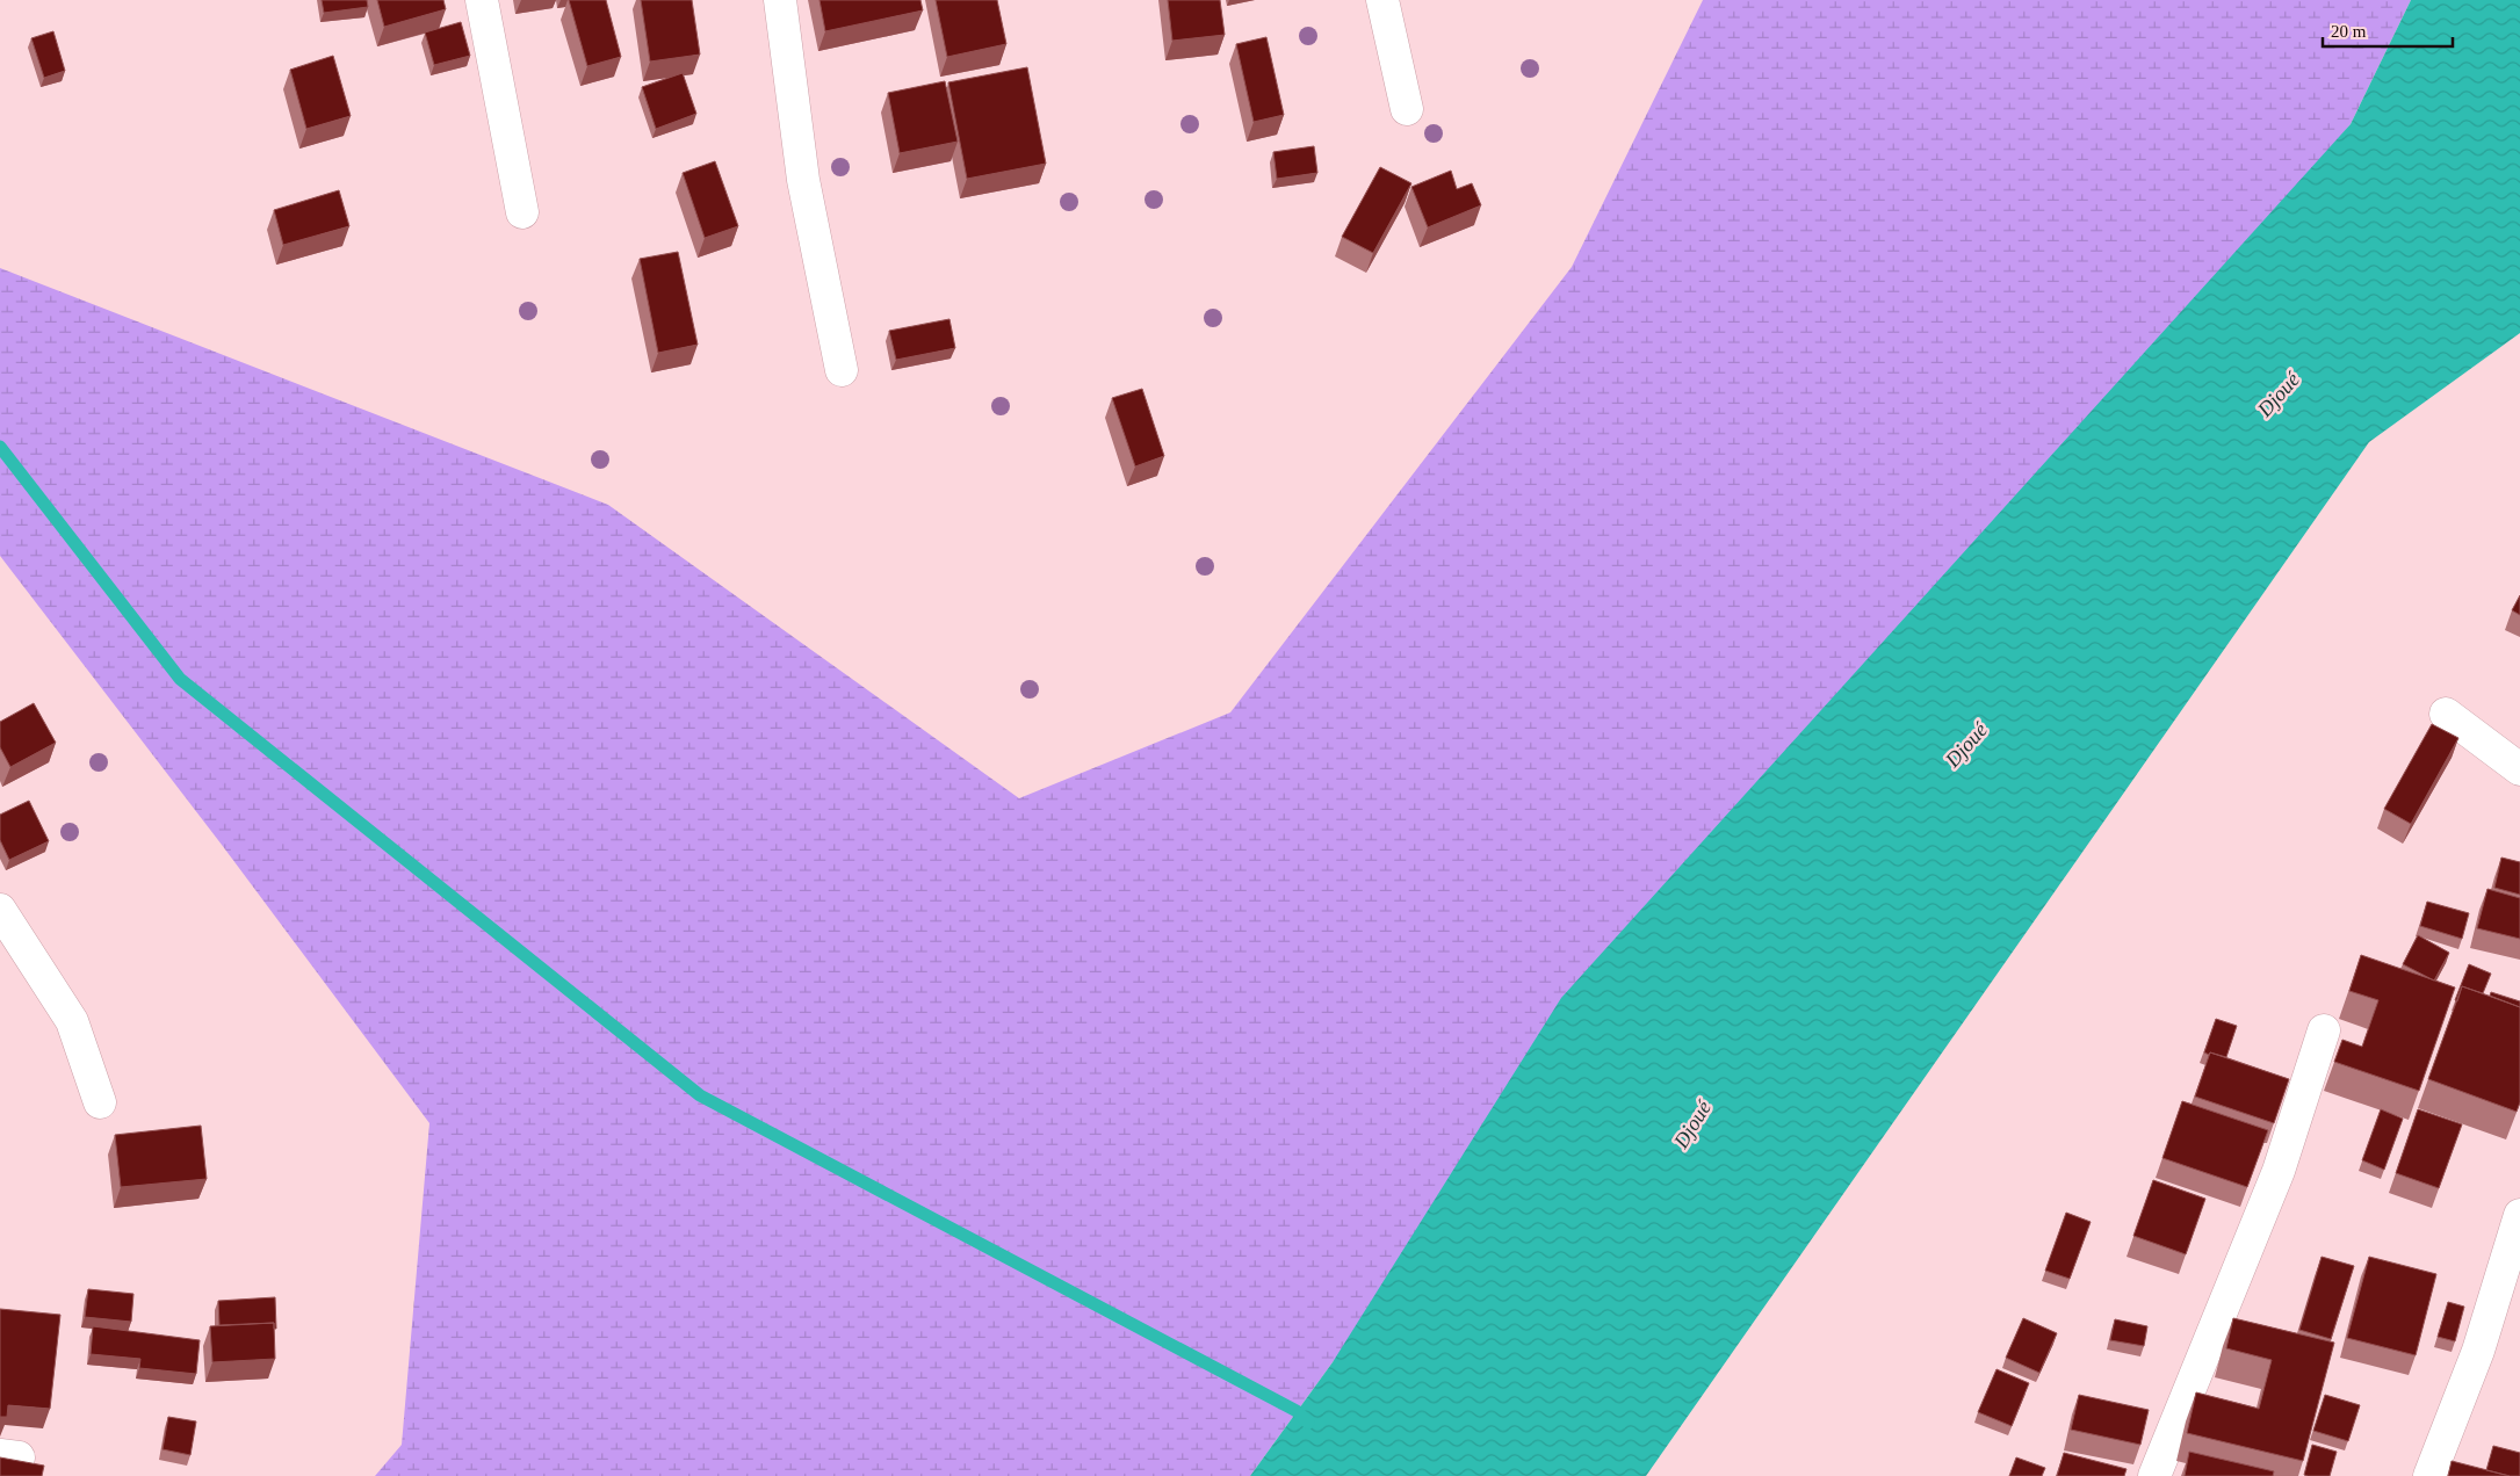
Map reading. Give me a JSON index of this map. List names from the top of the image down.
{
  "water": ["Djoué"],
  "scale_bar": "20 m"
}
